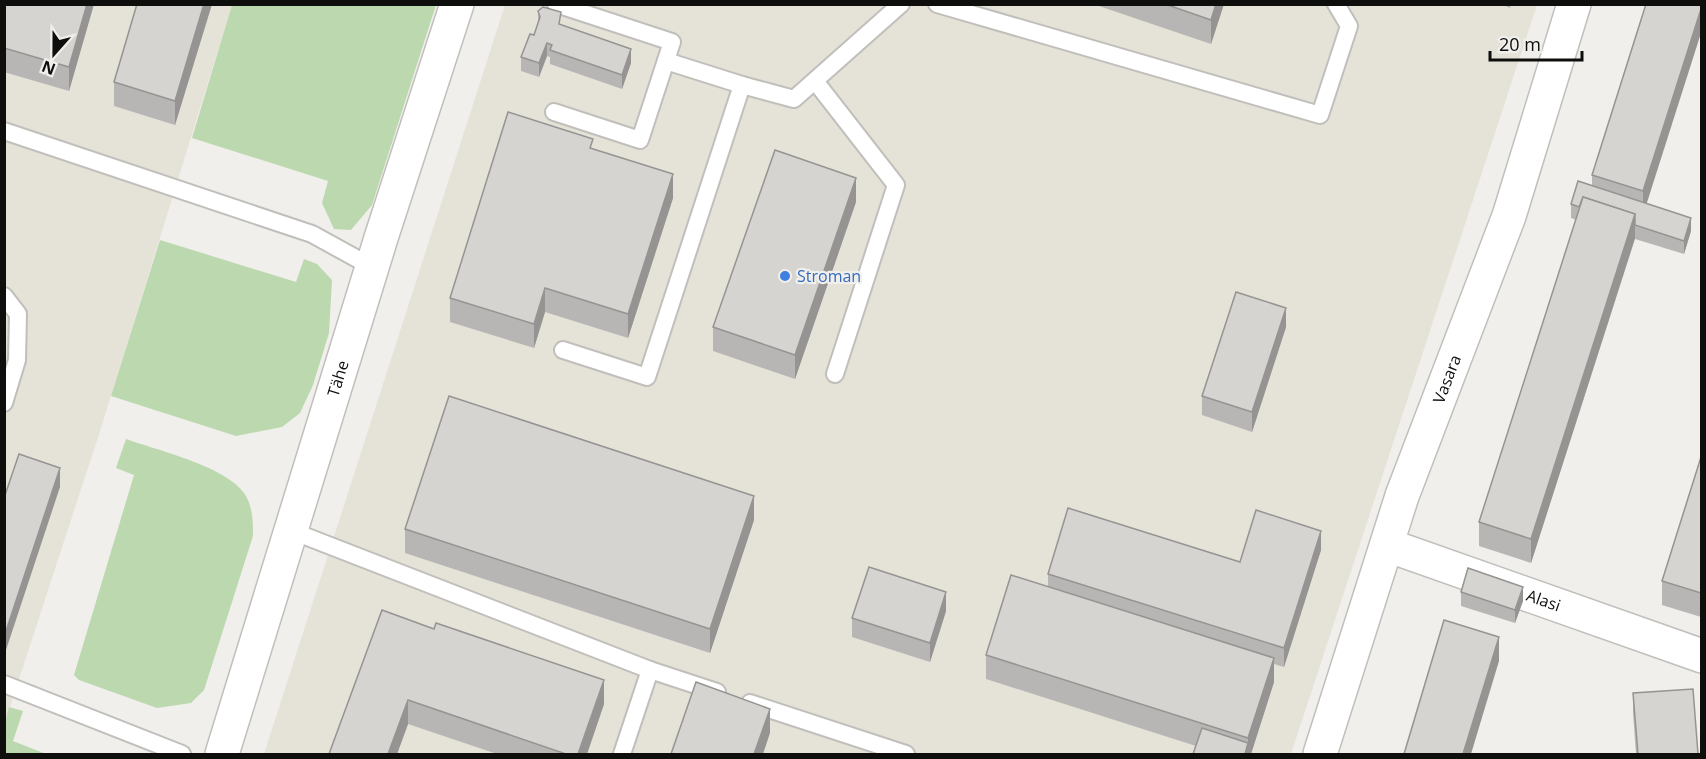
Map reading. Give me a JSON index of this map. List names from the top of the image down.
{
  "streets": {
    "street": ["Tähe", "Vasara", "Alasi"]
  },
  "crossings": [
    ["Vasara", "Alasi"]
  ],
  "places": ["Stroman"],
  "scale_bar": "20 m",
  "north": "bottom"
}
